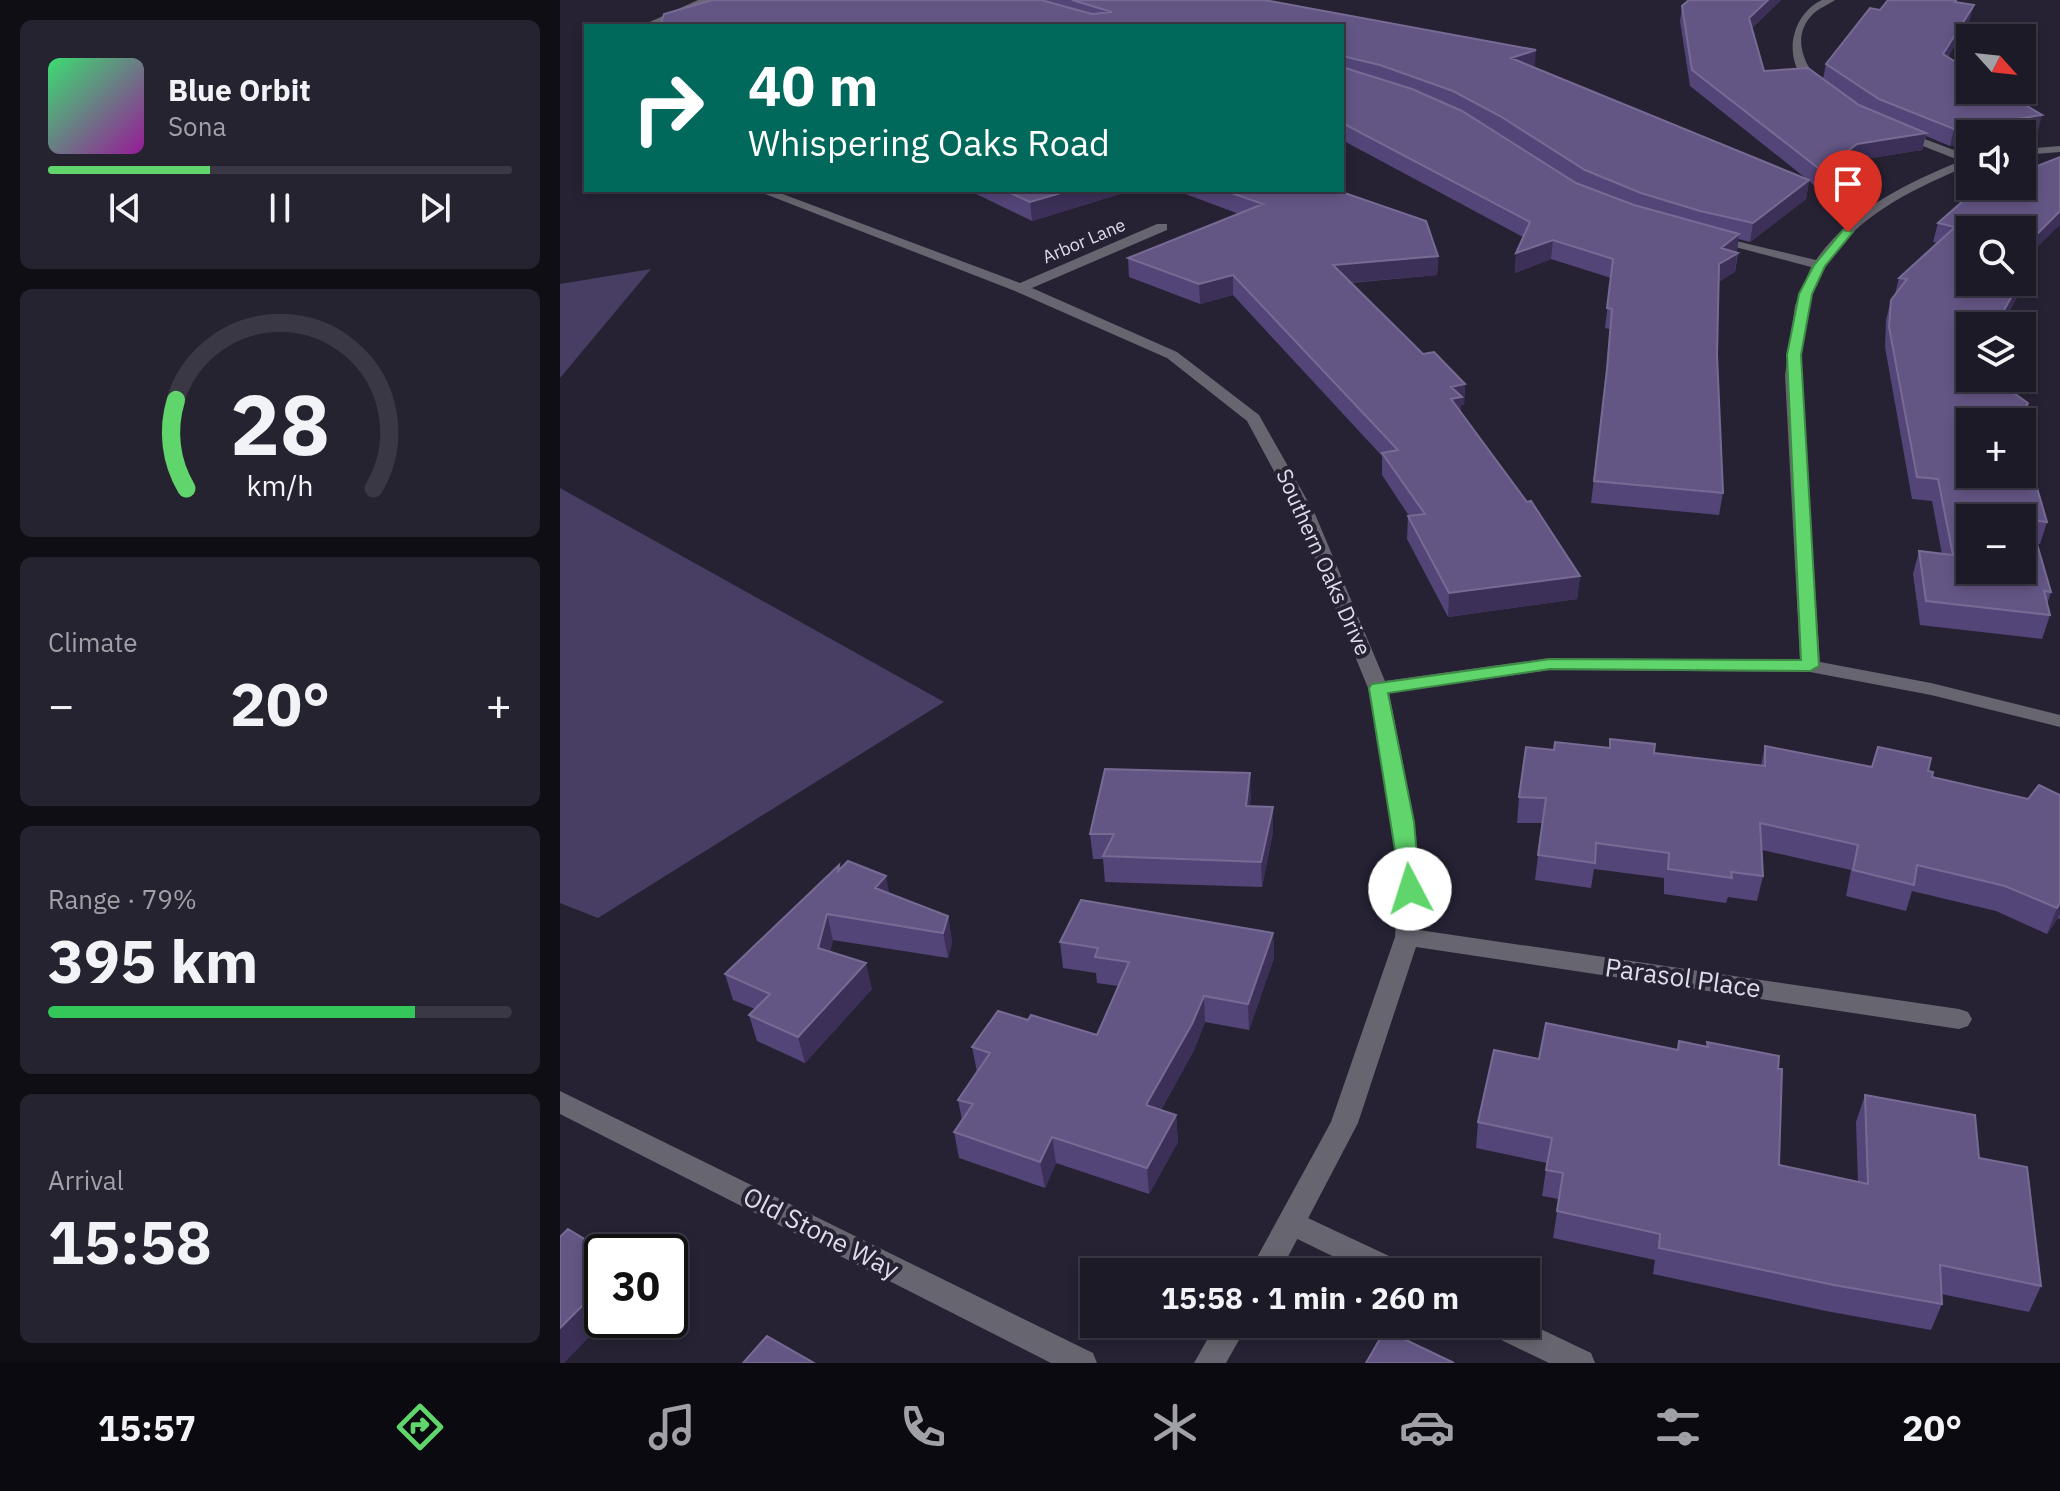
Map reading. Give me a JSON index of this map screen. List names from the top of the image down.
{
  "streets": {
    "street": [
      "Arbor Lane",
      "Southern Oaks Drive",
      "Parasol Place",
      "Old Stone Way"
    ]
  },
  "crossings": [
    ["Arbor Lane", "Southern Oaks Drive"],
    ["Southern Oaks Drive", "Parasol Place"]
  ],
  "north": "bottom right",
  "page": {
    "map_buttons": ["+", "−"],
    "turn": ["40 m", "Whispering Oaks Road"],
    "song": ["Blue Orbit", "Sona"],
    "tile": [
      "Climate",
      ["Range · 79%", "395 km"],
      ["Arrival", "15:58"]
    ],
    "heat": ["−", "20°", "+"],
    "limit": "30",
    "trip": "15:58 · 1 min · 260 m",
    "tabs": ["15:57", "20°"],
    "gauge": ["28", "km/h"]
  }
}
